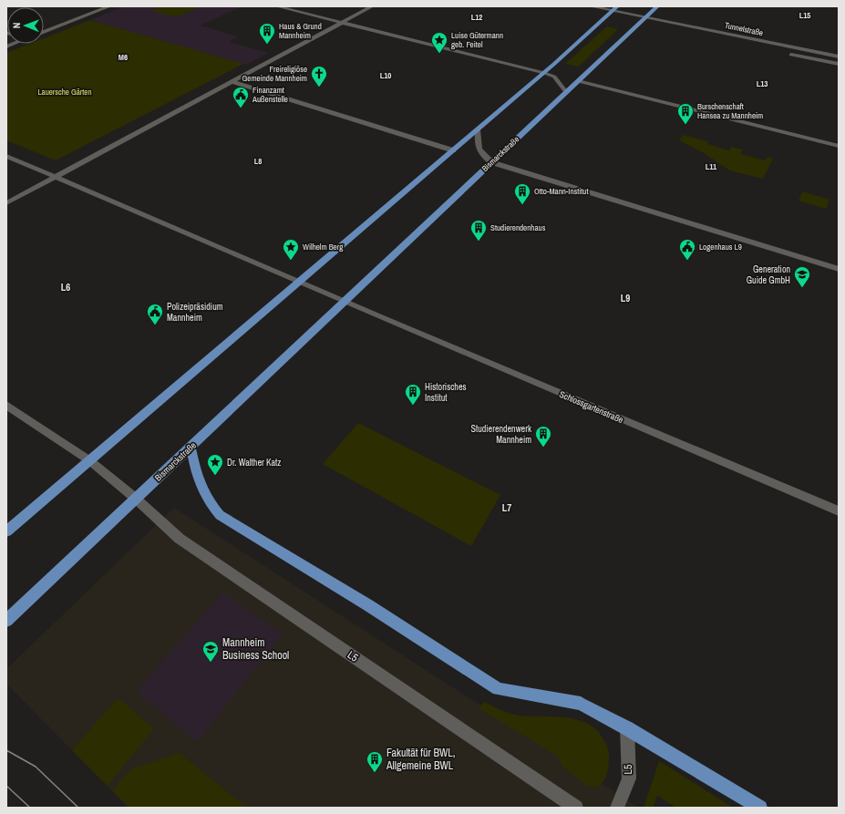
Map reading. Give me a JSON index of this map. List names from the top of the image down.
{
  "streets": {
    "main road": ["Bismarckstraße"],
    "street": ["Tunnelstraße", "Schlossgartenstraße", "L5"]
  },
  "crossings": [
    ["Tunnelstraße", "Bismarckstraße"],
    ["Bismarckstraße", "Schlossgartenstraße"],
    ["Bismarckstraße", "L5"]
  ],
  "districts": [
    "L15",
    "L12",
    "M6",
    "L10",
    "L13",
    "L8",
    "L11",
    "L6",
    "L9",
    "L7"
  ],
  "parks": ["Lauersche Gärten"],
  "places": {
    "building": [
      "Haus & Grund Mannheim",
      "Burschenschaft Hansea zu Mannheim",
      "Otto-Mann-Institut",
      "Studierendenhaus",
      "Historisches Institut",
      "Studierendenwerk Mannheim",
      "Fakultät für BWL, Allgemeine BWL"
    ],
    "place": ["Luise Gütermann geb. Feitel", "Wilhelm Berg", "Dr. Walther Katz"],
    "church": ["Freireligiöse Gemeinde Mannheim"],
    "public building": ["Finanzamt Außenstelle", "Logenhaus L9", "Polizeipräsidium Mannheim"],
    "school or university": ["Generation Guide GmbH", "Mannheim Business School"]
  },
  "north": "left"
}
